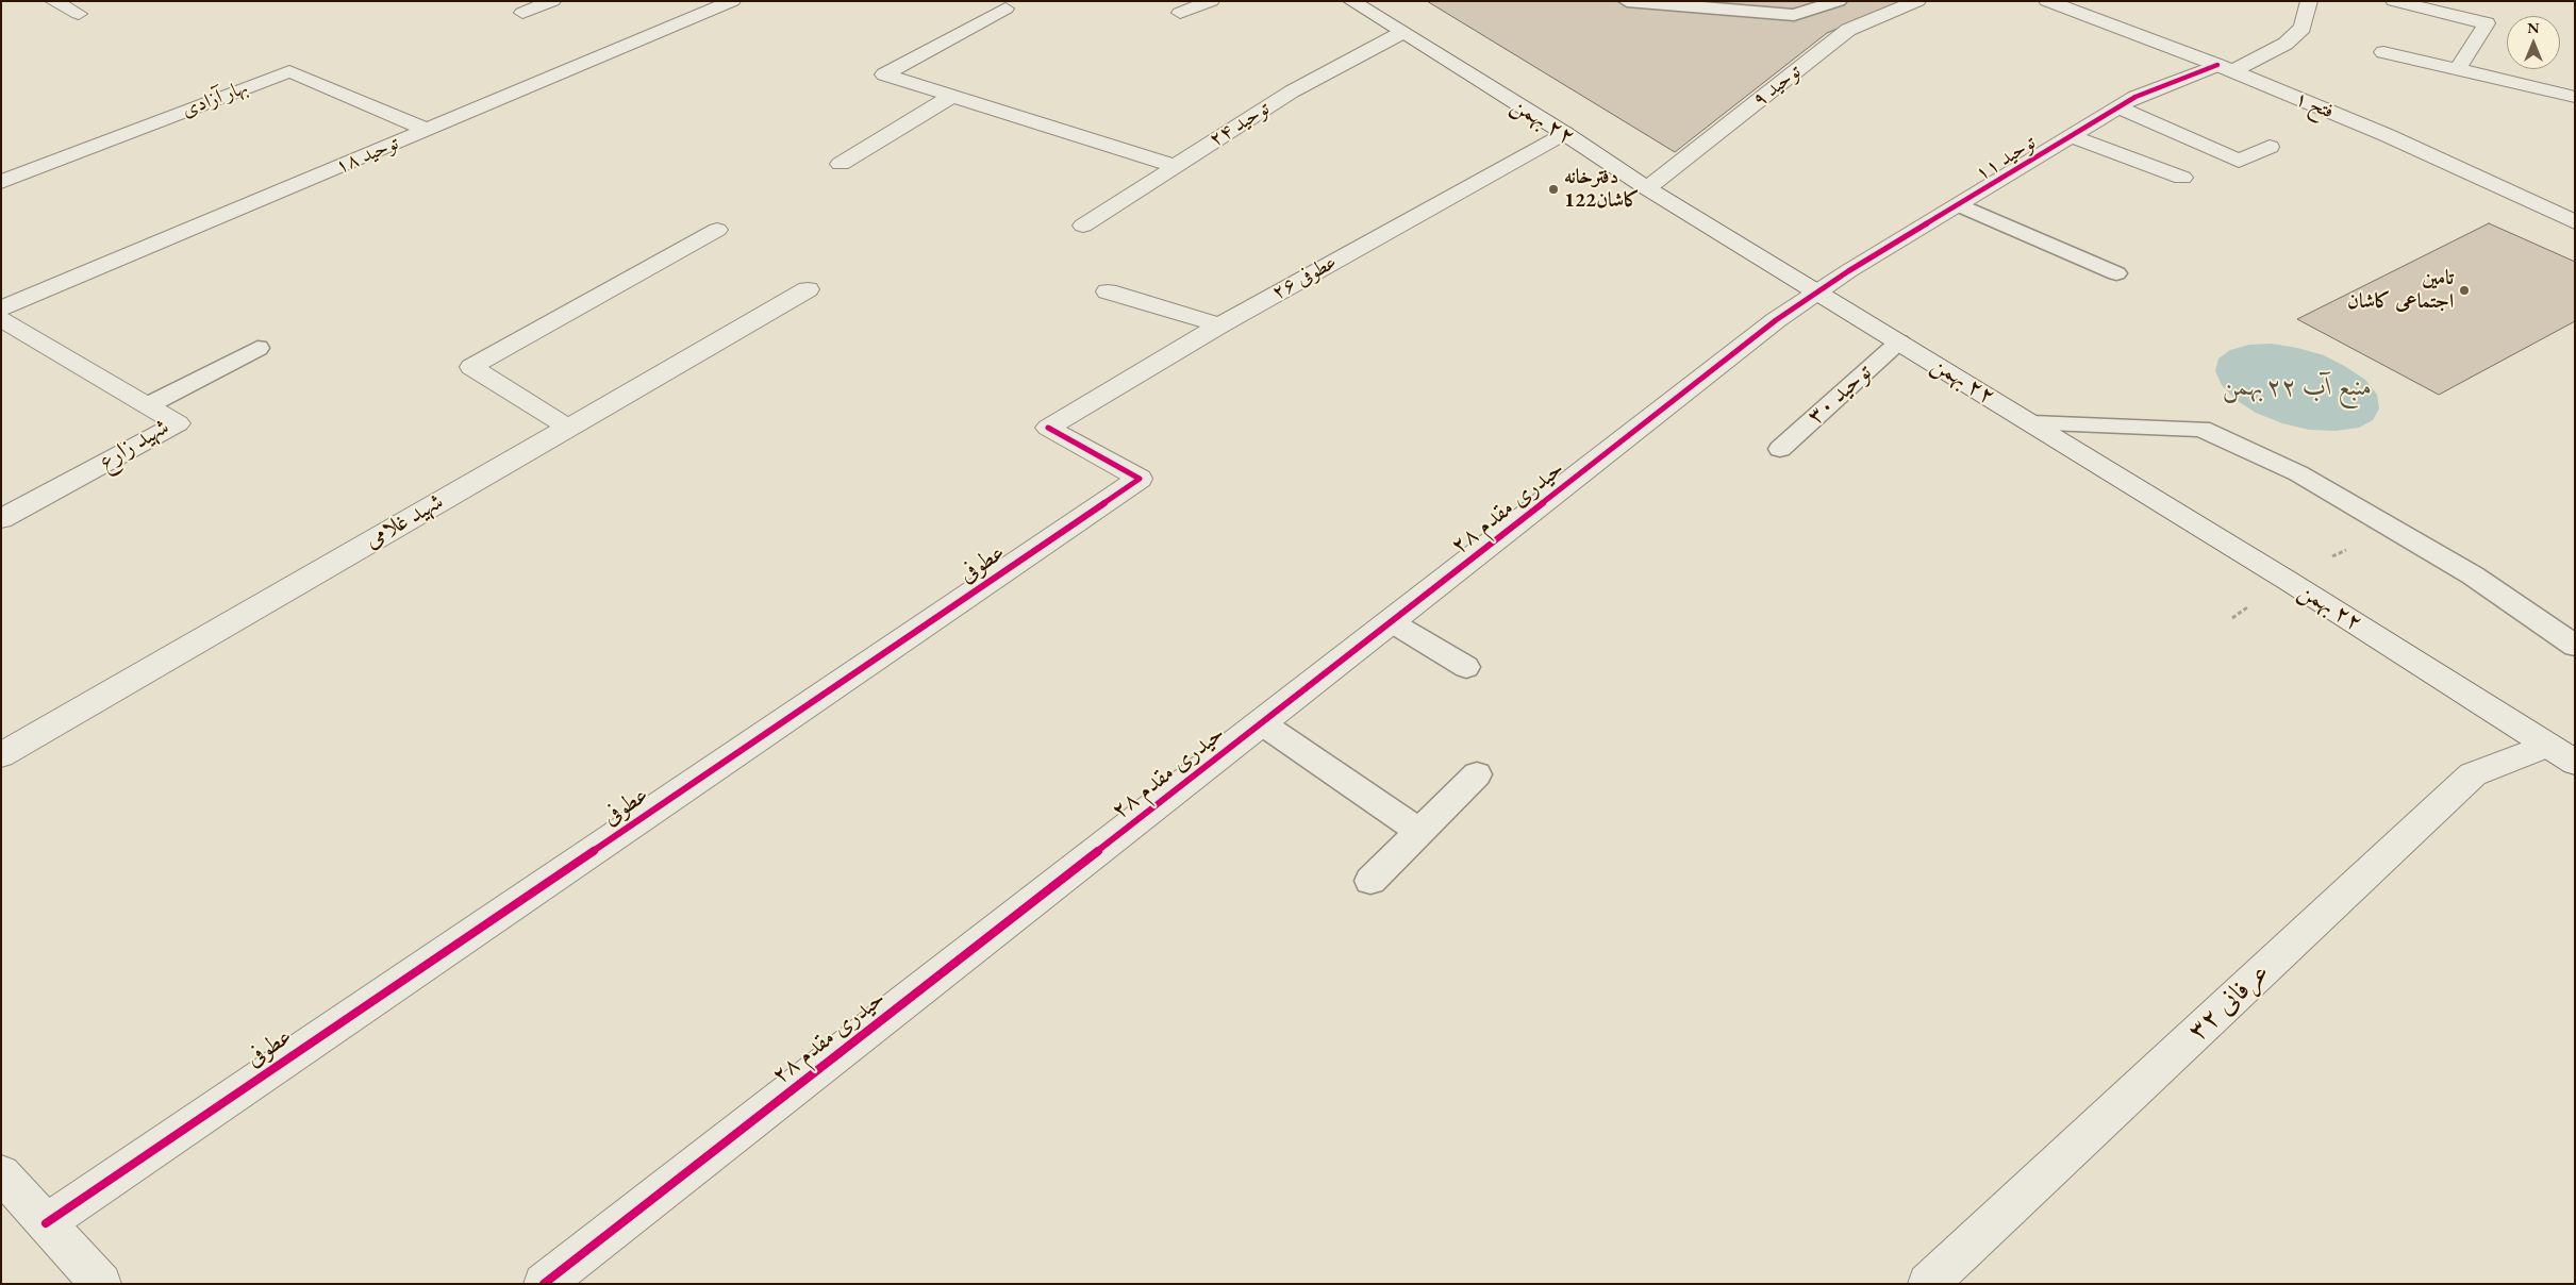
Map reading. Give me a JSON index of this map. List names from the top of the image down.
{
  "streets": {
    "street": [
      "توحید ۹",
      "بهار آزادی",
      "فتح ۱",
      "٢٢ بهمن",
      "توحید ۲۴",
      "توحید ۱۸",
      "توحید ۱۱",
      "عطوفی ۲۶",
      "شهید زارع",
      "حیدری مقدم ۲۸",
      "شهید غلامی",
      "عطوفی",
      "عرفانی ۳۲"
    ],
    "lane": ["توحید ۳۰"]
  },
  "crossings": [
    ["توحید ۹", "٢٢ بهمن"],
    ["بهار آزادی", "توحید ۱۸"],
    ["فتح ۱", "توحید ۱۱"],
    ["٢٢ بهمن", "توحید ۲۴"],
    ["٢٢ بهمن", "توحید ۱۱"],
    ["٢٢ بهمن", "عطوفی ۲۶"],
    ["٢٢ بهمن", "توحید ۳۰"],
    ["٢٢ بهمن", "حیدری مقدم ۲۸"],
    ["٢٢ بهمن", "عرفانی ۳۲"],
    ["توحید ۱۱", "حیدری مقدم ۲۸"],
    ["عطوفی ۲۶", "عطوفی"]
  ],
  "water": ["منبع آب ۲۲ بهمن"],
  "places": ["دفترخانه 122کاشان", "تامین اجتماعی کاشان"],
  "north": "top"
}
